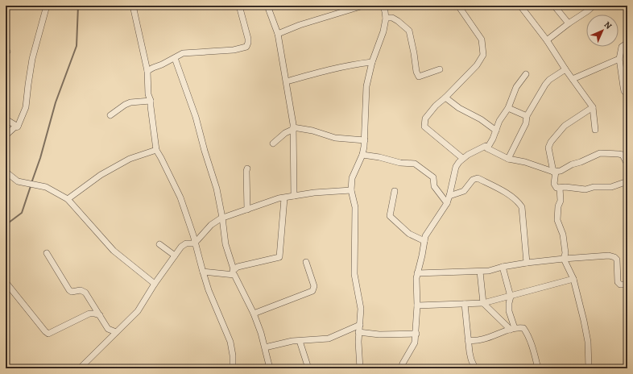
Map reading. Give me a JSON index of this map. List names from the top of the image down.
{
  "north": "top right"
}
